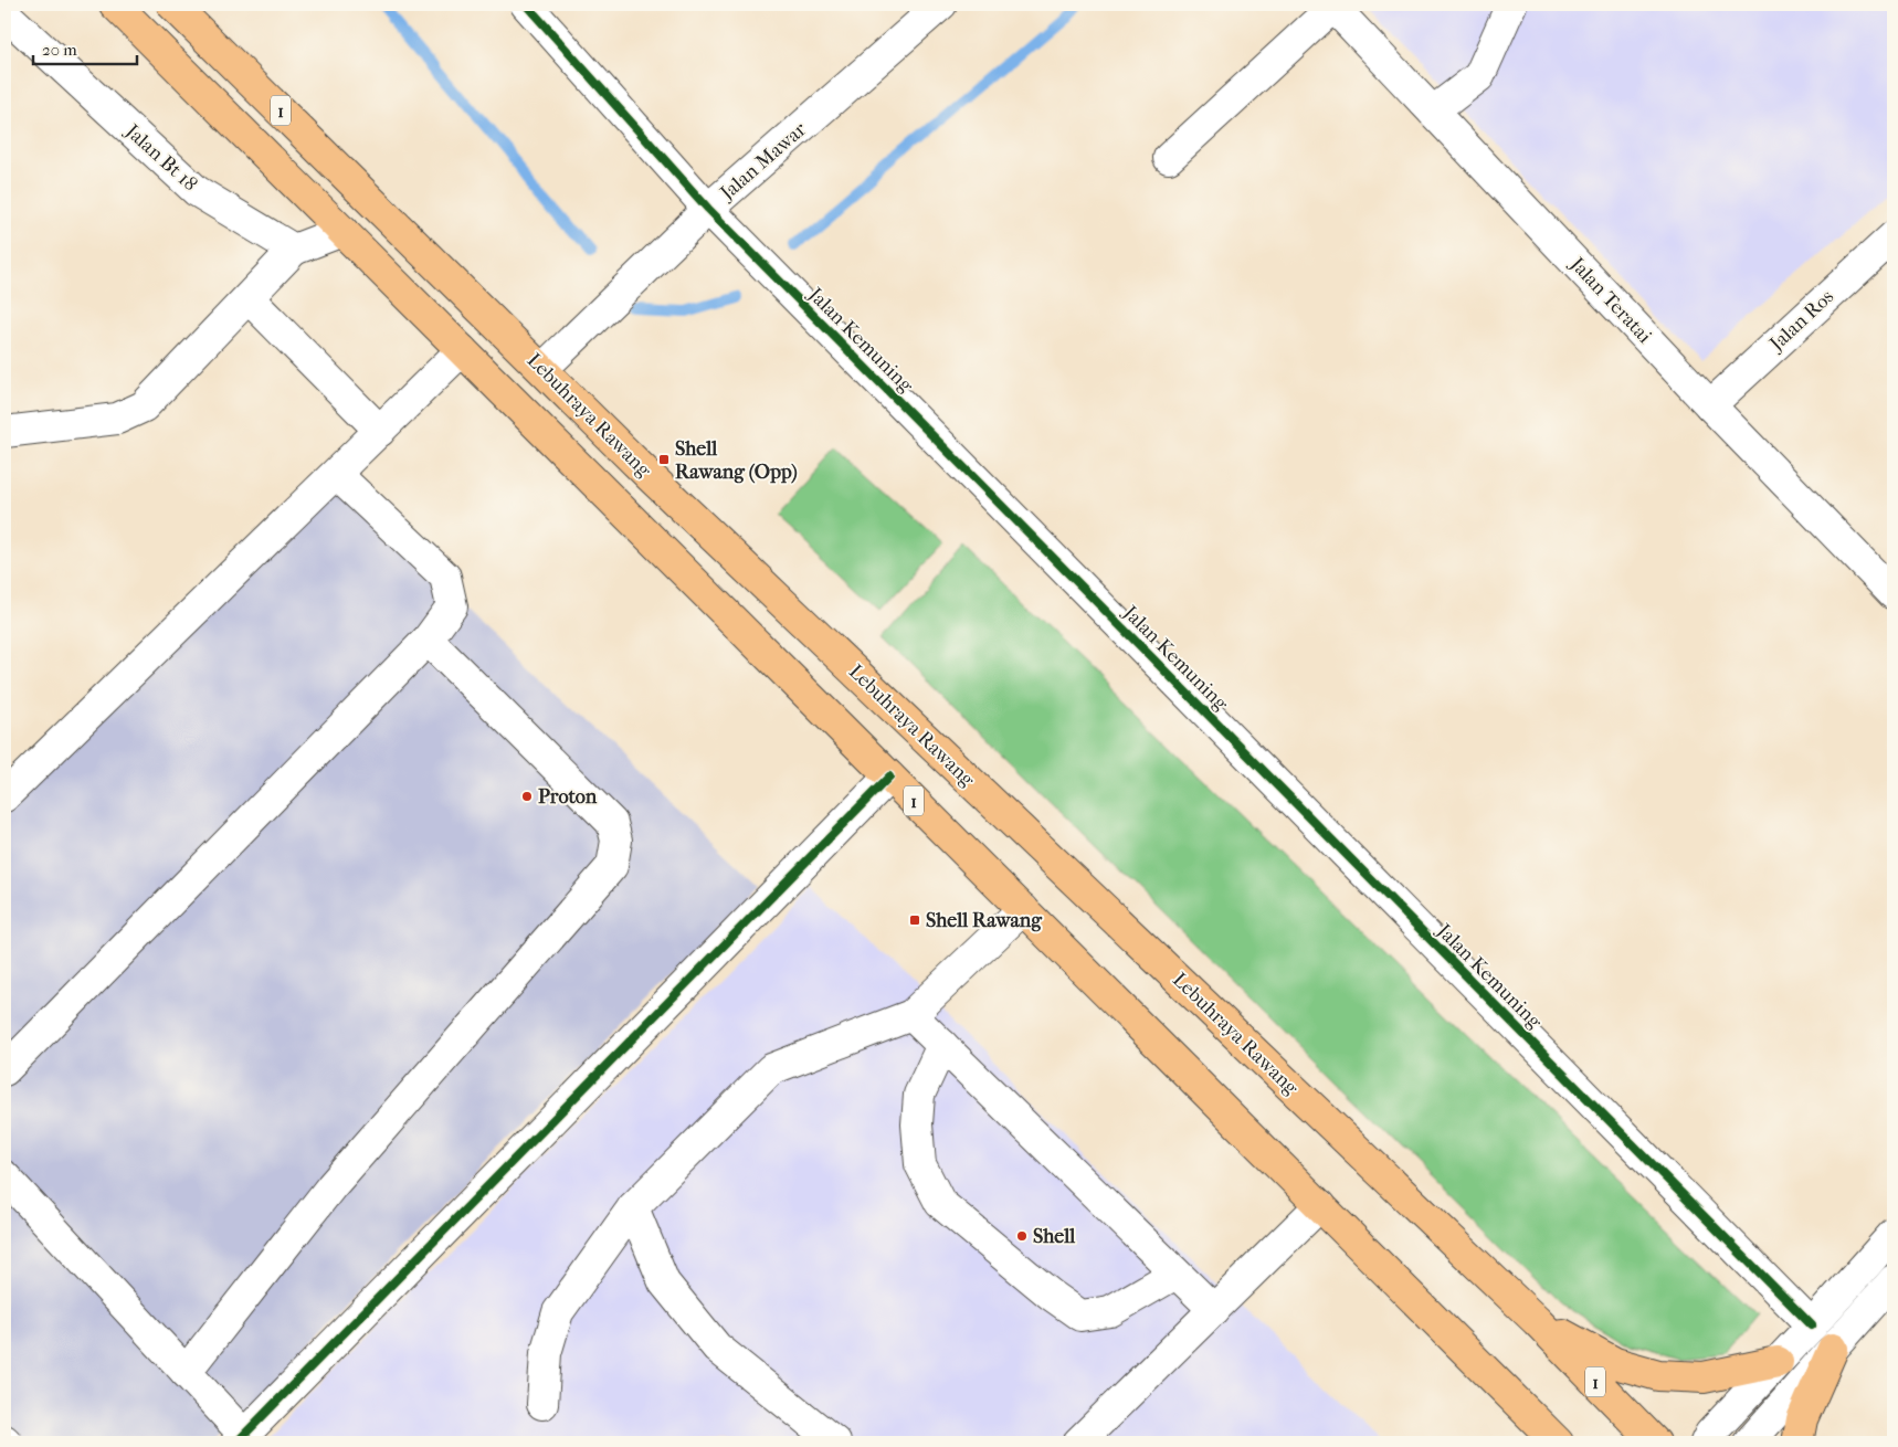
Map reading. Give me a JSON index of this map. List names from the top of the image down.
{
  "streets": {
    "main road": ["1", "Lebuhraya Rawang"],
    "street": [
      "Jalan Bt 18",
      "Jalan Mawar",
      "Jalan Teratai",
      "Jalan Ros",
      "Jalan Kemuning"
    ]
  },
  "crossings": [
    ["Jalan Mawar", "Jalan Kemuning"],
    ["Jalan Mawar", "Lebuhraya Rawang"],
    ["Jalan Teratai", "Jalan Ros"]
  ],
  "places": {
    "transit": ["Shell Rawang (Opp)", "Shell Rawang"],
    "other": ["Proton", "Shell"]
  },
  "scale_bar": "20 m"
}
